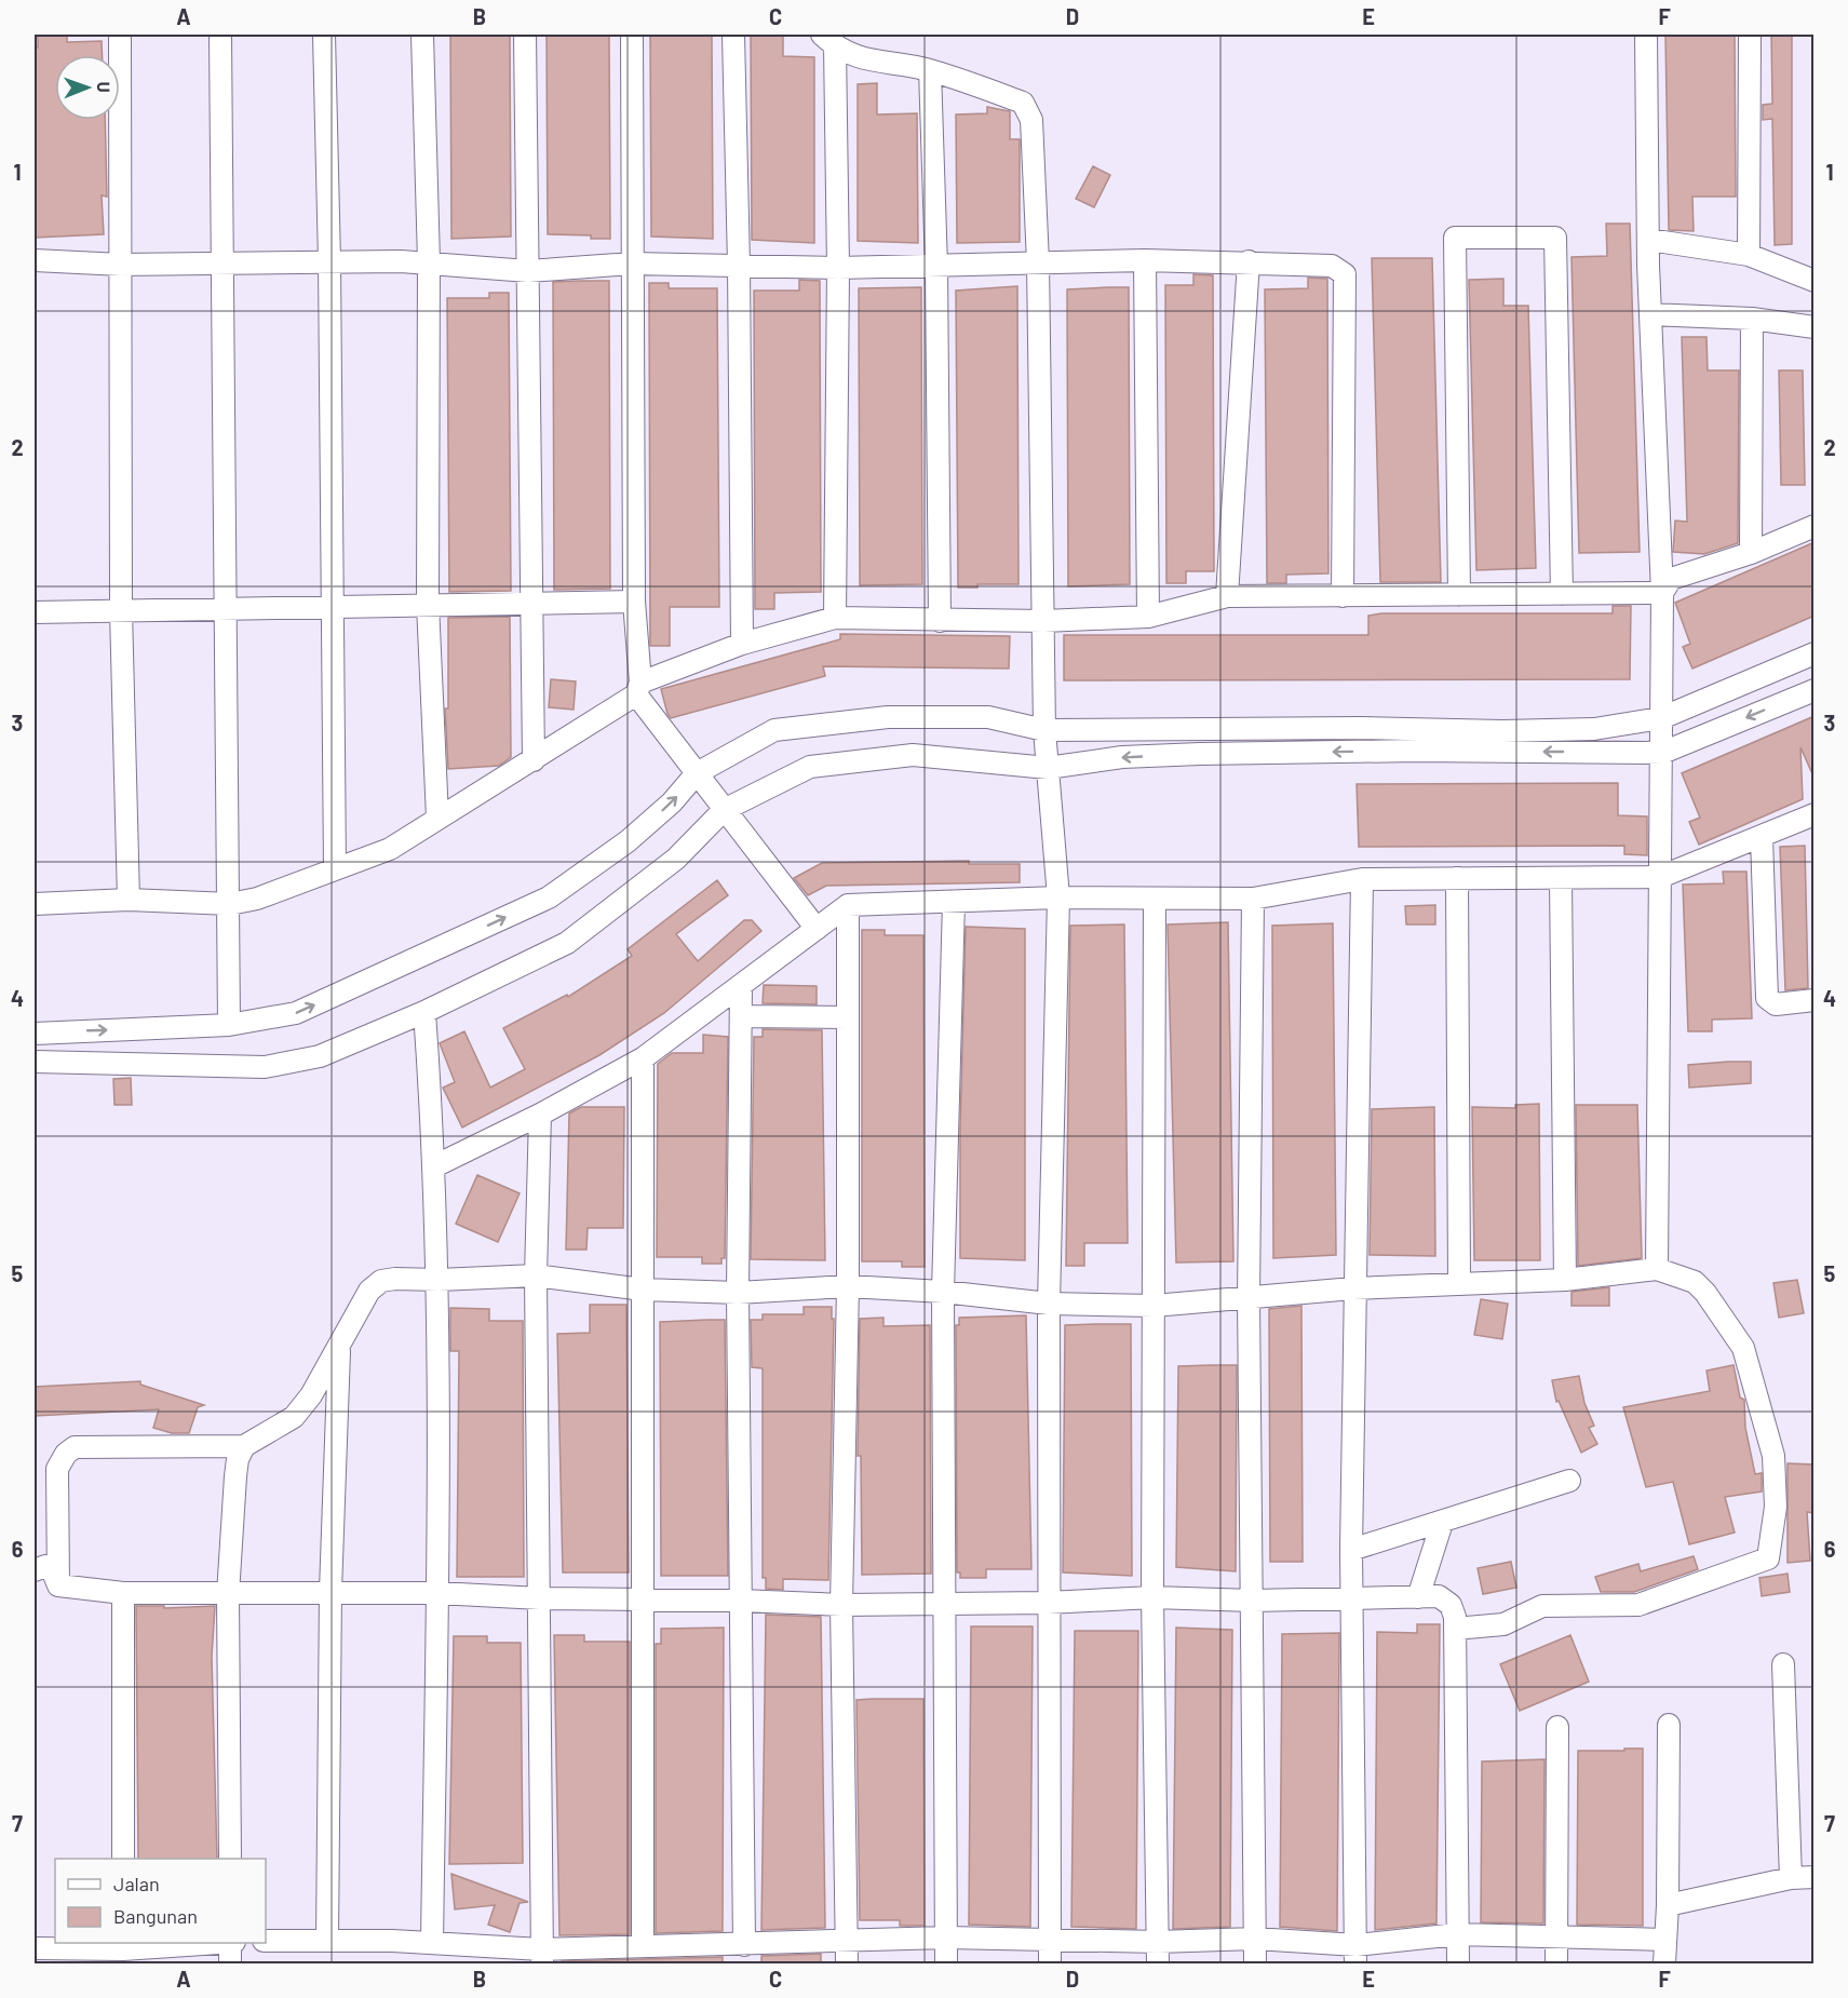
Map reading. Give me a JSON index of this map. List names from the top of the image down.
{
  "legend": ["Jalan", "Bangunan"],
  "north": "right",
  "grid": {
    "columns": [
      "A",
      "B",
      "C",
      "D",
      "E",
      "F"
    ],
    "rows": [
      "1",
      "2",
      "3",
      "4",
      "5",
      "6",
      "7"
    ]
  }
}
